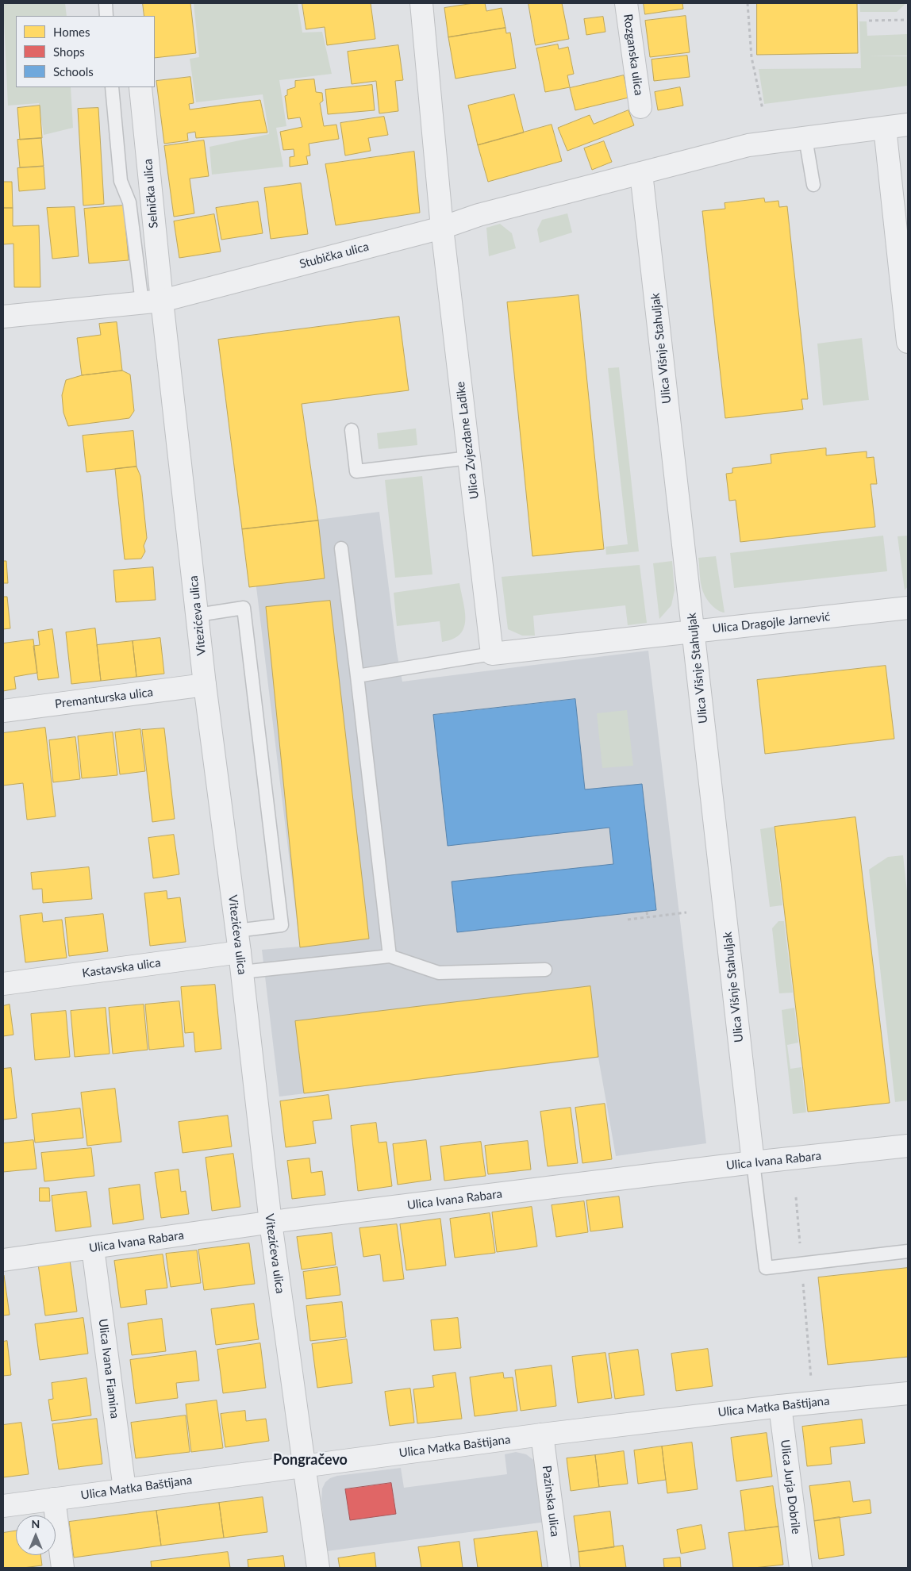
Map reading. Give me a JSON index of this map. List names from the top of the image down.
{
  "streets": {
    "street": [
      "Rozganska ulica",
      "Selnička ulica",
      "Stubička ulica",
      "Ulica Višnje Stahuljak",
      "Ulica Zvjezdane Ladike",
      "Vitezićeva ulica",
      "Ulica Dragojle Jarnević",
      "Premanturska ulica",
      "Kastavska ulica",
      "Ulica Ivana Rabara",
      "Ulica Ivana Fiamina",
      "Ulica Matka Baštijana",
      "Ulica Jurja Dobrile",
      "Pazinska ulica"
    ]
  },
  "crossings": [
    ["Selnička ulica", "Stubička ulica"],
    ["Selnička ulica", "Vitezićeva ulica"],
    ["Stubička ulica", "Ulica Višnje Stahuljak"],
    ["Stubička ulica", "Ulica Zvjezdane Ladike"],
    ["Stubička ulica", "Vitezićeva ulica"],
    ["Ulica Višnje Stahuljak", "Ulica Dragojle Jarnević"],
    ["Ulica Višnje Stahuljak", "Ulica Ivana Rabara"],
    ["Ulica Zvjezdane Ladike", "Ulica Dragojle Jarnević"],
    ["Vitezićeva ulica", "Premanturska ulica"],
    ["Vitezićeva ulica", "Kastavska ulica"],
    ["Vitezićeva ulica", "Ulica Ivana Rabara"],
    ["Vitezićeva ulica", "Ulica Matka Baštijana"],
    ["Ulica Ivana Rabara", "Ulica Ivana Fiamina"],
    ["Ulica Ivana Fiamina", "Ulica Matka Baštijana"],
    ["Ulica Matka Baštijana", "Ulica Jurja Dobrile"],
    ["Ulica Matka Baštijana", "Pazinska ulica"]
  ],
  "districts": ["Pongračevo"],
  "legend": ["Homes", "Shops", "Schools"],
  "north": "top"
}
